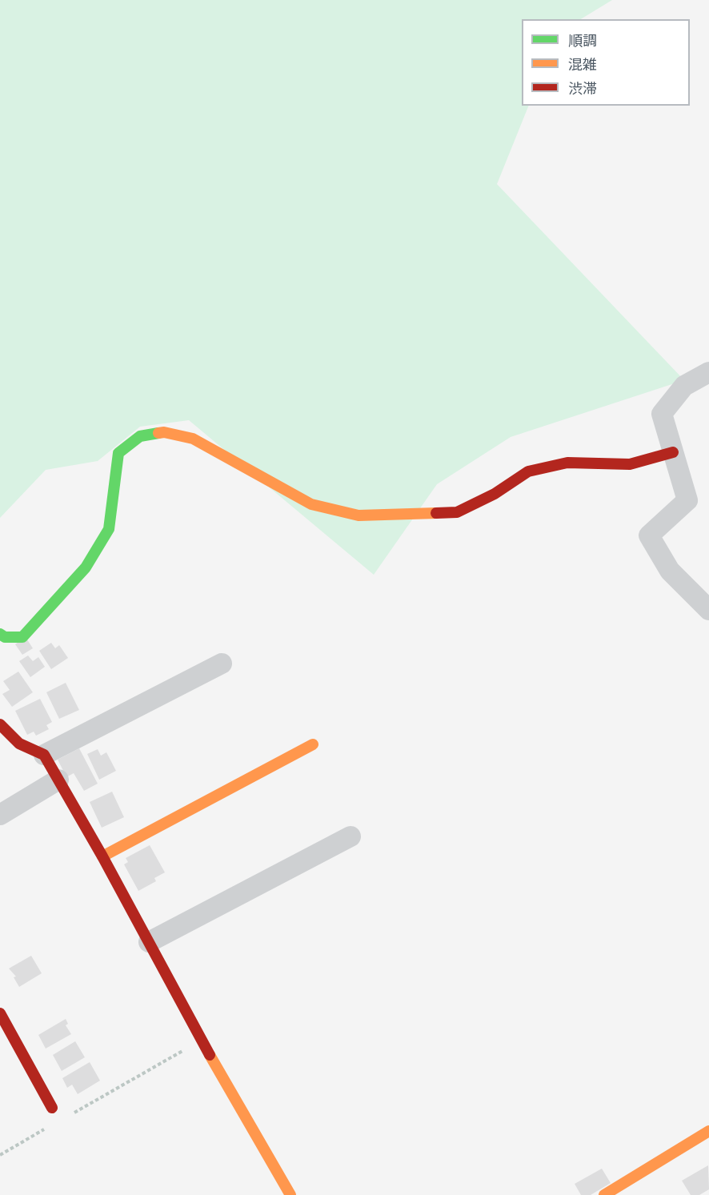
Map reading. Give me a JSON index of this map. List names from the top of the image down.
{
  "legend": ["順調", "混雑", "渋滞"]
}
